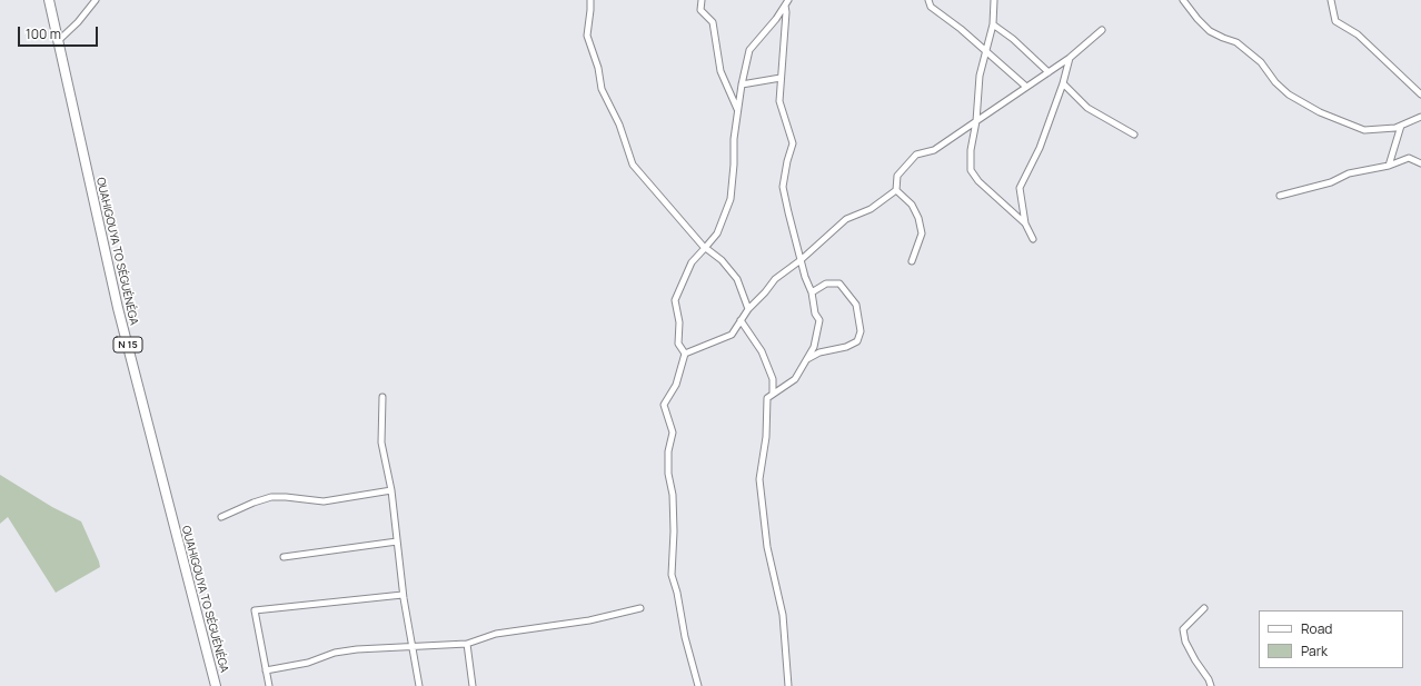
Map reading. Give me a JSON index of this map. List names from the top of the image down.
{
  "streets": {
    "main road": ["OUAHIGOUYA TO SÉGUÉNÉGA", "N 15"]
  },
  "legend": ["Road", "Park"],
  "scale_bar": "100 m"
}
